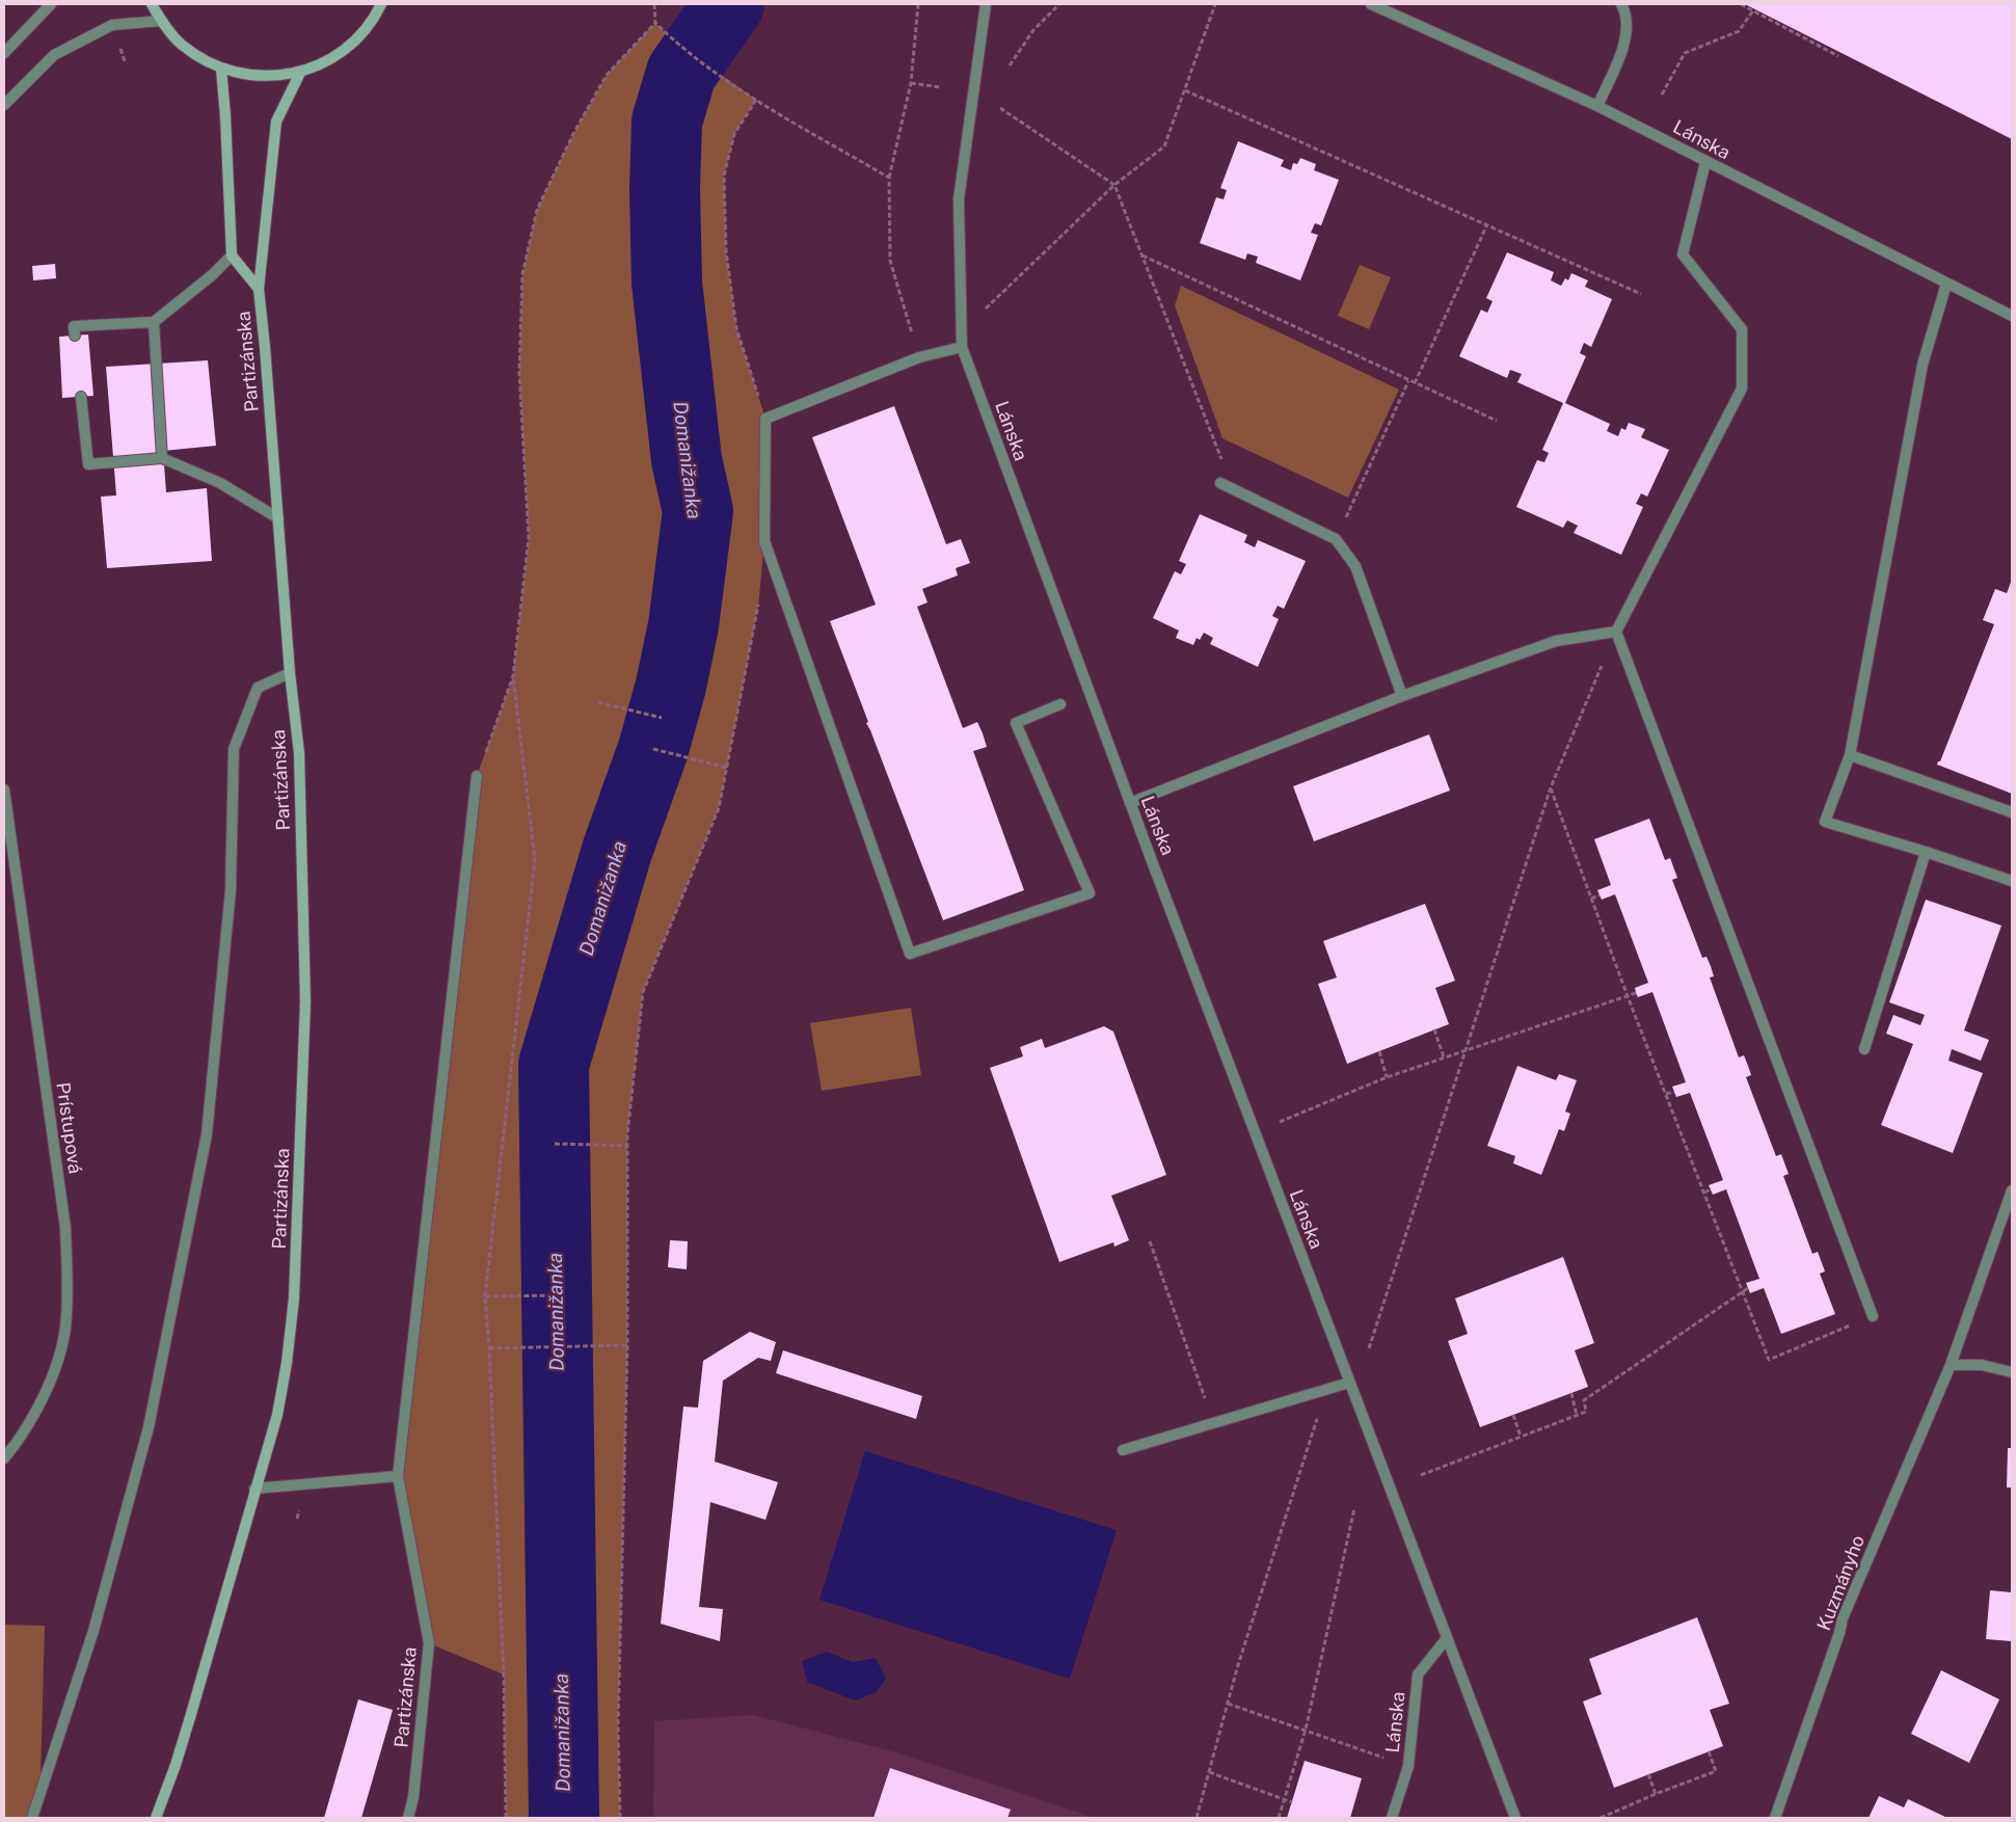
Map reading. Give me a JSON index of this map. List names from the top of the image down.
{
  "streets": {
    "main road": ["Partizánska"],
    "street": ["Lánska", "Prístupová", "Kuzmányho"]
  },
  "water": ["Domanižanka"]
}
